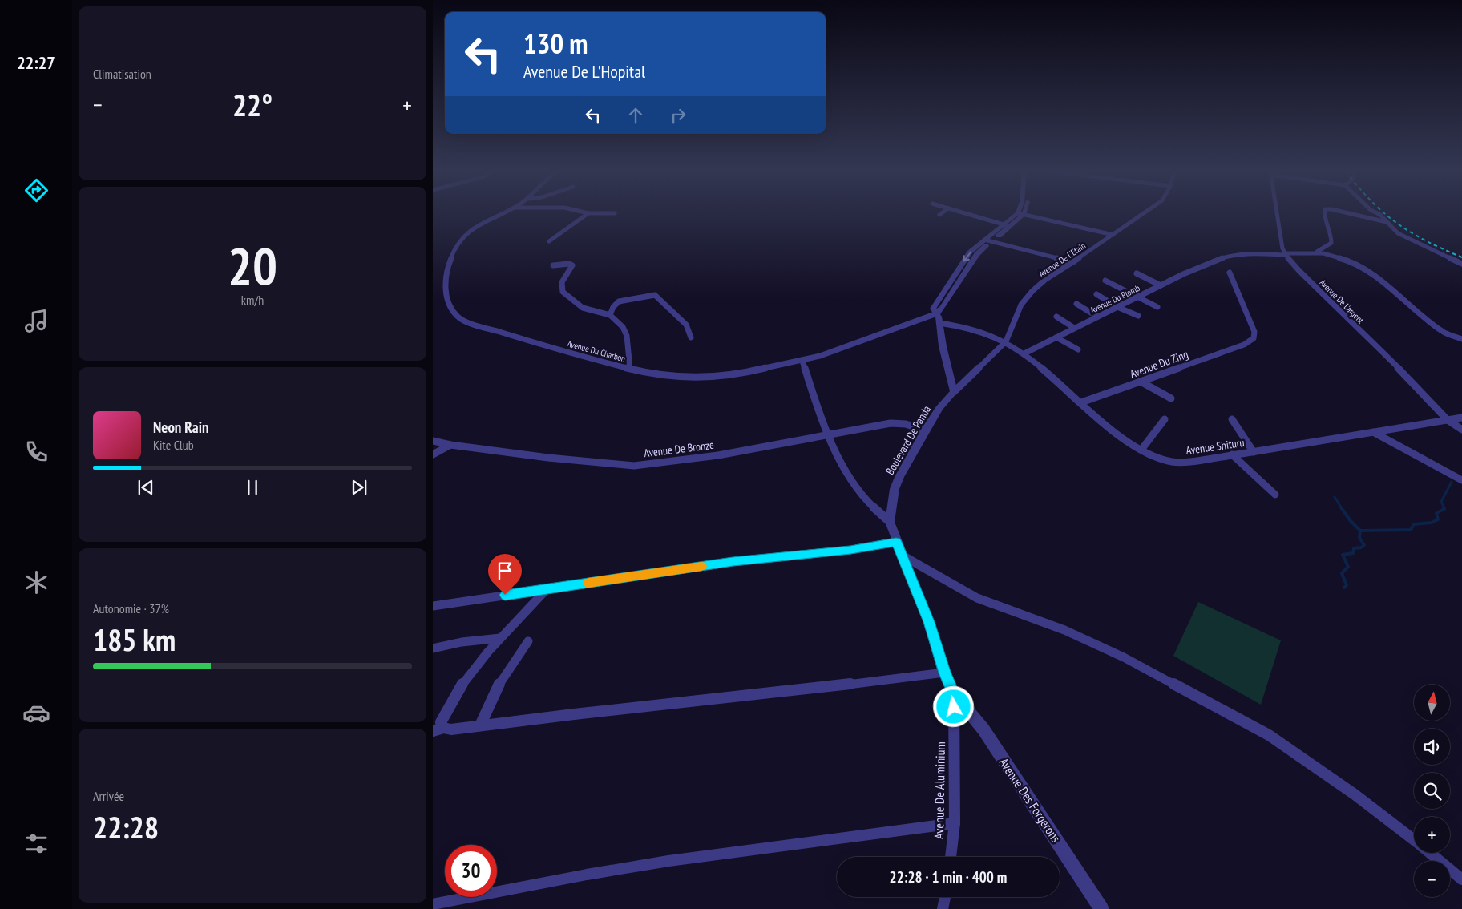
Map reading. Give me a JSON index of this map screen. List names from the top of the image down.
{
  "streets": {
    "street": [
      "Avenue De L'Etain",
      "Avenue Du Plomb",
      "Avenue De L'argent",
      "Avenue Du Charbon",
      "Avenue Du Zing",
      "Boulevard De Panda",
      "Avenue Shituru",
      "Avenue De Bronze",
      "Avenue De Aluminium",
      "Avenue Des Forgerons"
    ]
  },
  "crossings": [
    ["Avenue De L'Etain", "Avenue Shituru"],
    ["Avenue Du Plomb", "Avenue De L'argent"],
    ["Avenue Du Plomb", "Avenue Shituru"],
    ["Avenue De L'argent", "Avenue Shituru"],
    ["Avenue Du Zing", "Avenue Shituru"],
    ["Boulevard De Panda", "Avenue De Bronze"],
    ["Boulevard De Panda", "Avenue De Aluminium"],
    ["Boulevard De Panda", "Avenue Des Forgerons"],
    ["Avenue De Aluminium", "Avenue Des Forgerons"]
  ],
  "north": "top",
  "page": {
    "tabs": "22:27",
    "tile": [
      "Climatisation",
      ["20", "km/h"],
      ["Autonomie · 37%", "185 km"],
      ["Arrivée", "22:28"]
    ],
    "turn": ["130 m", "Avenue De L'Hopital"],
    "heat": ["−", "22°", "+"],
    "song": ["Neon Rain", "Kite Club"],
    "map_buttons": ["+", "−"],
    "limit": "30",
    "trip": "22:28 · 1 min · 400 m"
  }
}
